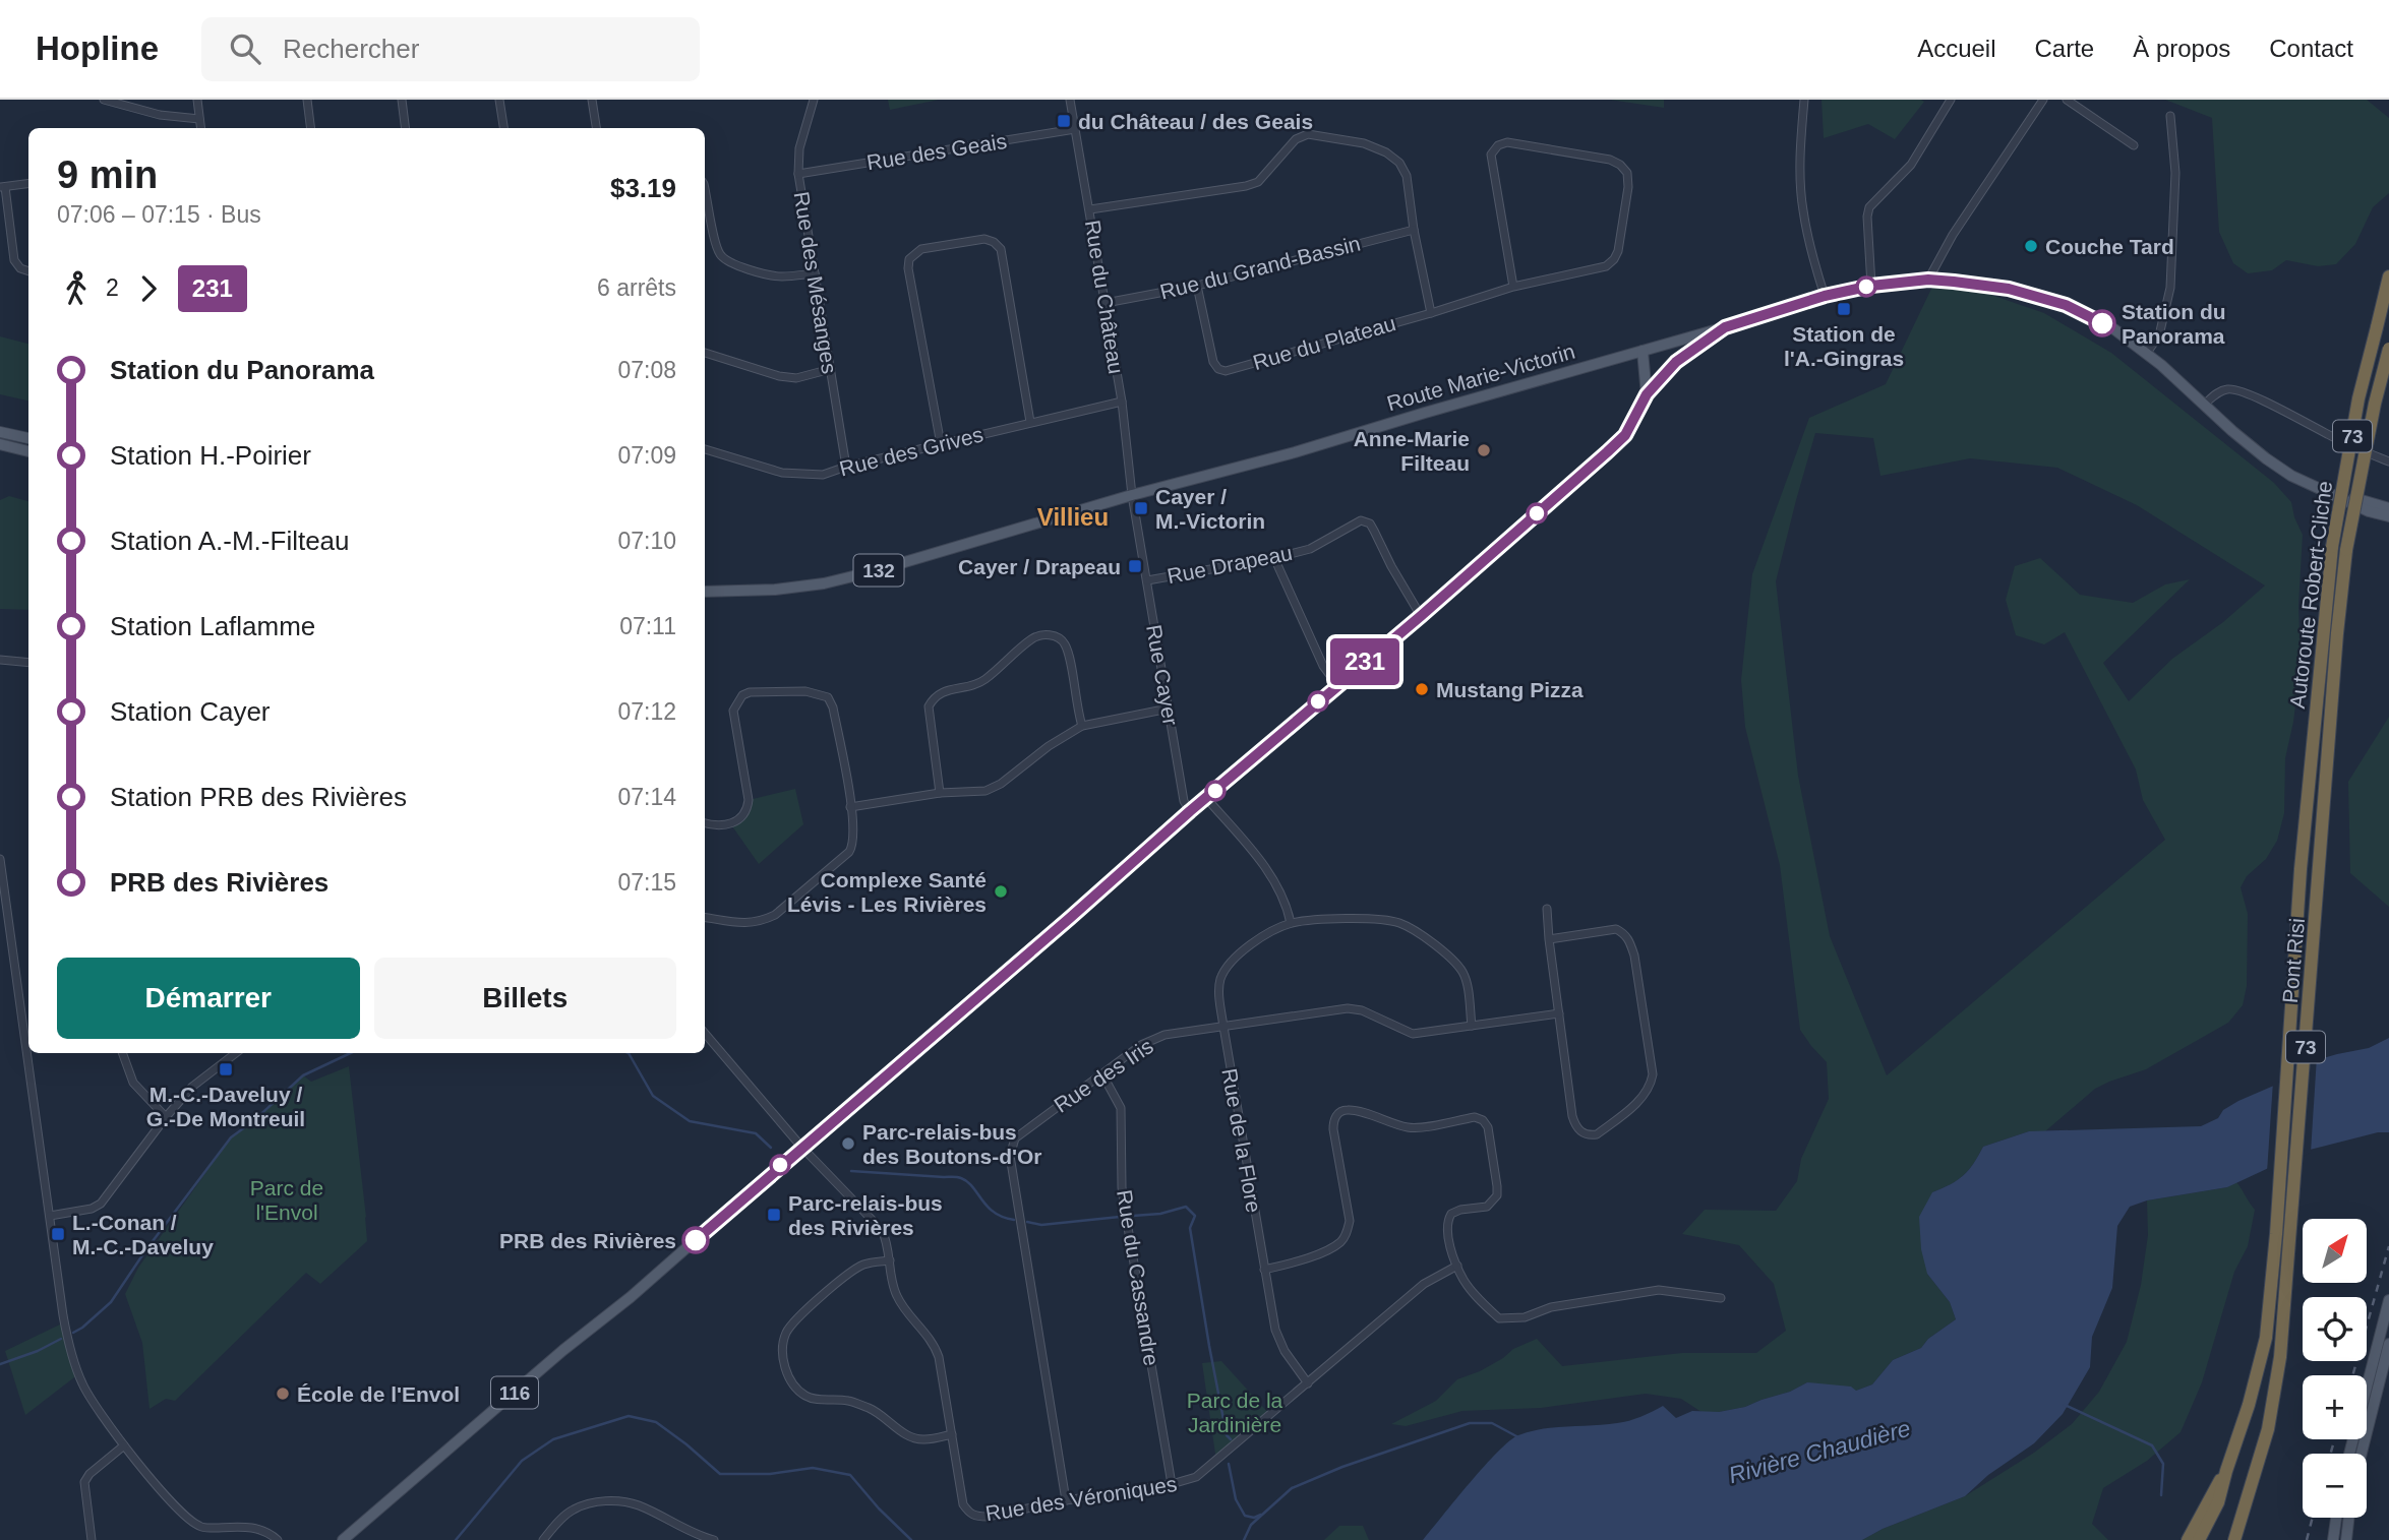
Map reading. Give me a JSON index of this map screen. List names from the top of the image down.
{
  "streets": {
    "highway": ["73", "Autoroute Robert-Cliche", "Pont Risi"],
    "main road": ["Route Marie-Victorin", "132", "116"],
    "street": [
      "Rue des Geais",
      "Rue du Grand-Bassin",
      "Rue des Mésanges",
      "Rue du Château",
      "Rue du Plateau",
      "Rue des Grives",
      "Rue Drapeau",
      "Rue Cayer",
      "Rue des Iris",
      "Rue de la Flore",
      "Rue du Cassandre",
      "Rue des Véroniques"
    ]
  },
  "crossings": [
    ["Rue des Geais", "Rue des Mésanges"],
    ["Rue des Geais", "Rue du Château"],
    ["Rue du Grand-Bassin", "Rue du Château"],
    ["Rue du Grand-Bassin", "Rue du Plateau"],
    ["Rue des Mésanges", "Rue des Grives"],
    ["Rue du Château", "Route Marie-Victorin"],
    ["Rue du Château", "Rue des Grives"],
    ["Rue du Château", "Rue Cayer"],
    ["Route Marie-Victorin", "Rue Cayer"],
    ["73", "Pont Risi"],
    ["Rue Drapeau", "Rue Cayer"],
    ["Rue Drapeau", "116"],
    ["Autoroute Robert-Cliche", "Pont Risi"],
    ["Rue Cayer", "116"],
    ["Rue des Iris", "Rue de la Flore"],
    ["Rue des Iris", "Rue du Cassandre"],
    ["Rue des Iris", "Rue des Véroniques"],
    ["Rue de la Flore", "Rue des Véroniques"],
    ["Rue du Cassandre", "Rue des Véroniques"]
  ],
  "districts": ["Villieu"],
  "water": ["Rivière Chaudière"],
  "parks": ["Parc de l'Envol", "Parc de la Jardinière"],
  "places": {
    "transit": [
      "du Château / des Geais",
      "Station de l'A.-Gingras",
      "Cayer / M.-Victorin",
      "Cayer / Drapeau",
      "M.-C.-Daveluy / G.-De Montreuil",
      "Parc-relais-bus des Rivières",
      "L.-Conan / M.-C.-Daveluy"
    ],
    "other": [
      "Couche Tard",
      "Station du Panorama",
      "Anne-Marie Filteau",
      "Mustang Pizza",
      "Complexe Santé Lévis - Les Rivières",
      "Parc-relais-bus des Boutons-d'Or",
      "PRB des Rivières",
      "École de l'Envol"
    ]
  },
  "lines": ["bus line 231"],
  "north": "top right",
  "page": {
    "header": "Hopline",
    "search": "Rechercher",
    "nav": [
      "Accueil",
      "Carte",
      "À propos",
      "Contact"
    ],
    "on_map": "231",
    "heading": ["9 min", "07:06 – 07:15 · Bus", "$3.19"],
    "legs": ["2", "231", "6 arrêts"],
    "list": [
      {
        "name": "Station du Panorama",
        "value": "07:08"
      },
      {
        "name": "Station H.-Poirier",
        "value": "07:09"
      },
      {
        "name": "Station A.-M.-Filteau",
        "value": "07:10"
      },
      {
        "name": "Station Laflamme",
        "value": "07:11"
      },
      {
        "name": "Station Cayer",
        "value": "07:12"
      },
      {
        "name": "Station PRB des Rivières",
        "value": "07:14"
      },
      {
        "name": "PRB des Rivières",
        "value": "07:15"
      }
    ],
    "buttons": ["Démarrer", "Billets"],
    "map_buttons": ["+", "−"]
  }
}
